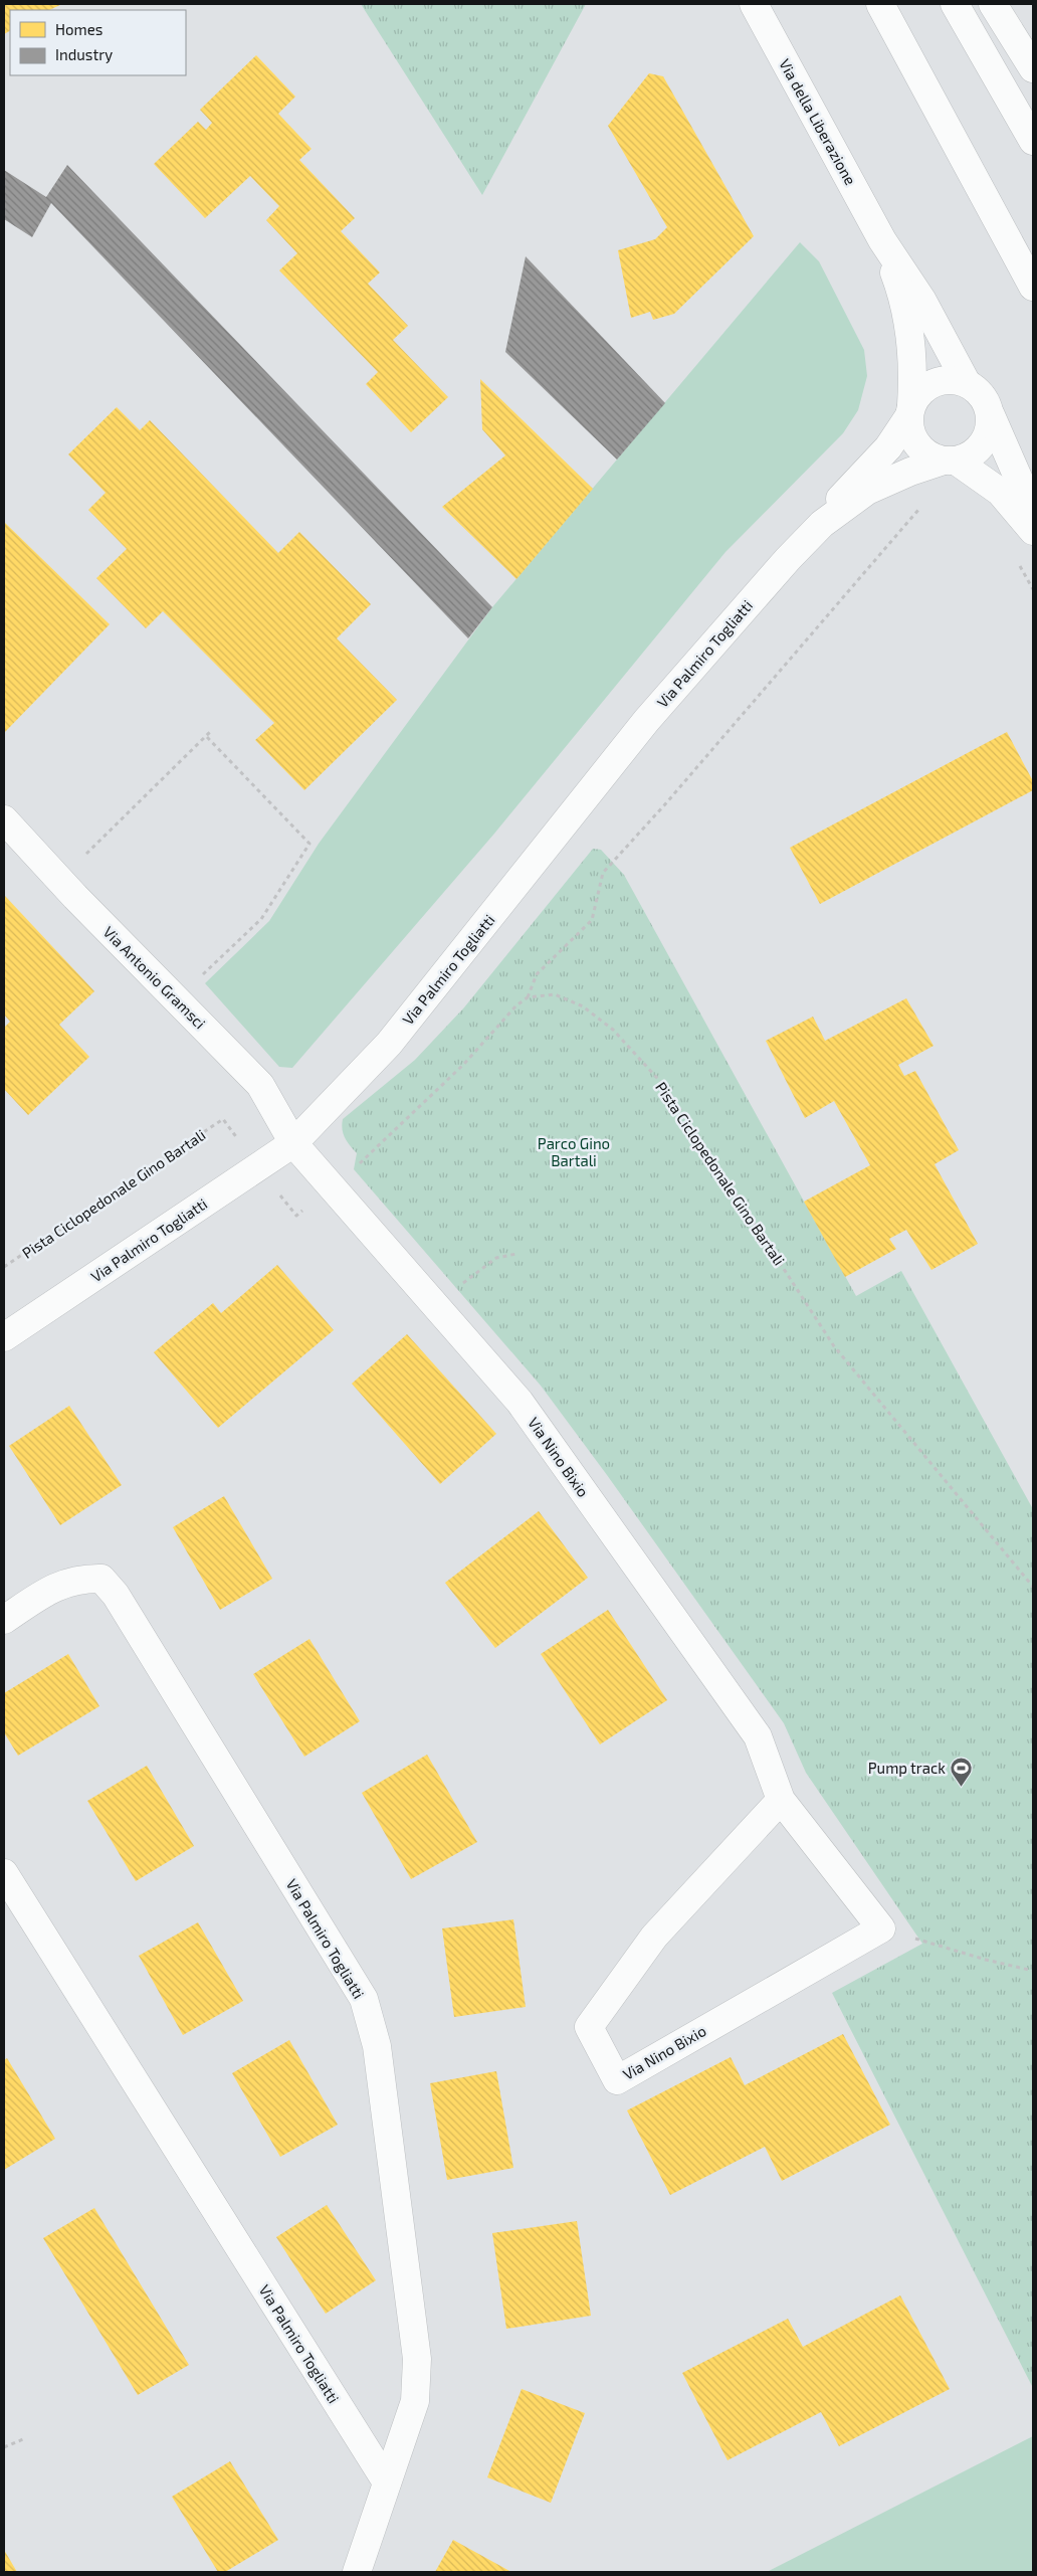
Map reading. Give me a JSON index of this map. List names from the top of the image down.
{
  "streets": {
    "main road": [
      "Via della Liberazione",
      "Via Palmiro Togliatti",
      "Via Antonio Gramsci",
      "Via Nino Bixio"
    ],
    "path": ["Pista Ciclopedonale Gino Bartali"]
  },
  "crossings": [
    ["Via della Liberazione", "Via Palmiro Togliatti"],
    ["Via Palmiro Togliatti", "Via Antonio Gramsci"],
    ["Via Palmiro Togliatti", "Via Nino Bixio"],
    ["Via Antonio Gramsci", "Via Nino Bixio"]
  ],
  "parks": ["Parco Gino Bartali"],
  "places": {
    "sports": ["Pump track"]
  },
  "legend": ["Homes", "Industry"]
}
